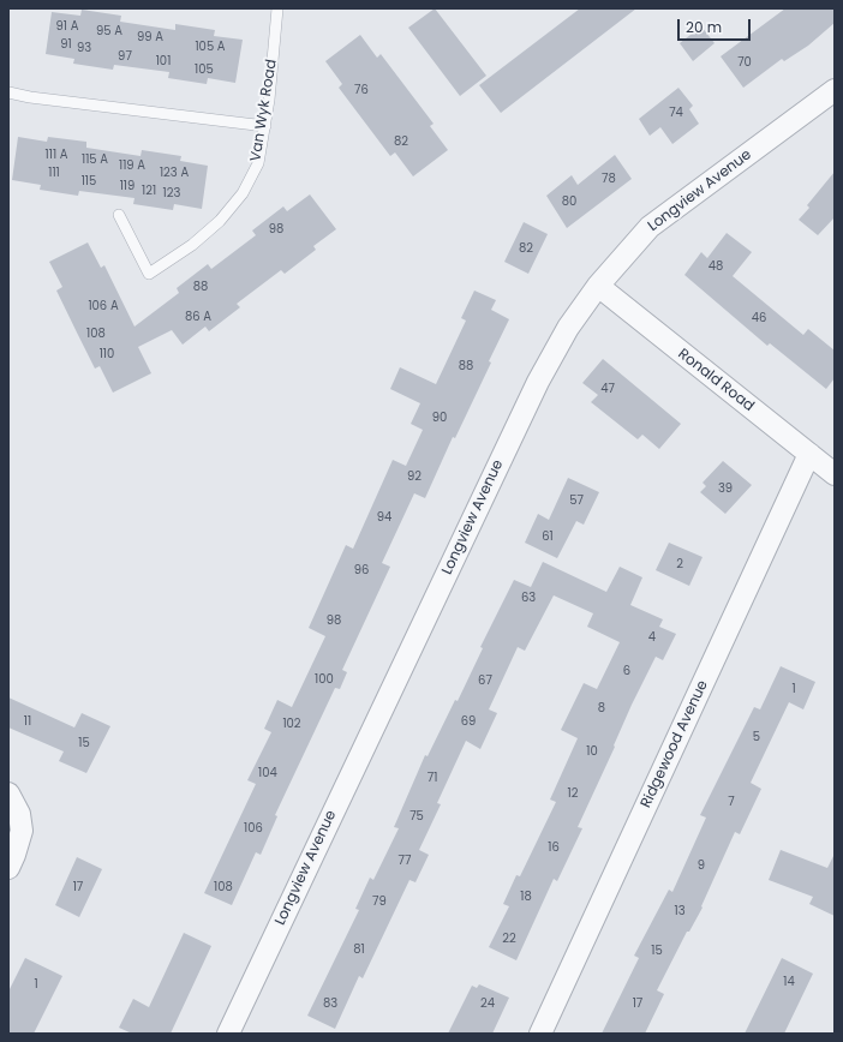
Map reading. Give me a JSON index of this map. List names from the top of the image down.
{
  "streets": {
    "street": ["Longview Avenue", "Ronald Road", "Ridgewood Avenue"],
    "lane": ["Van Wyk Road"]
  },
  "crossings": [
    ["Longview Avenue", "Ronald Road"],
    ["Ronald Road", "Ridgewood Avenue"]
  ],
  "house_numbers": [
    "91 A",
    "95 A",
    "99 A",
    "91",
    "105 A",
    "93",
    "97",
    "101",
    "70",
    "105",
    "76",
    "74",
    "82",
    "111 A",
    "115 A",
    "119 A",
    "111",
    "123 A",
    "78",
    "115",
    "119",
    "121",
    "123",
    "80",
    "98",
    "82",
    "48",
    "88",
    "106 A",
    "86 A",
    "46",
    "108",
    "110",
    "88",
    "47",
    "90",
    "92",
    "39",
    "57",
    "94",
    "61",
    "2",
    "96",
    "63",
    "98",
    "4",
    "6",
    "100",
    "67",
    "1",
    "8",
    "11",
    "69",
    "102",
    "5",
    "15",
    "10",
    "104",
    "71",
    "12",
    "7",
    "75",
    "106",
    "16",
    "77",
    "9",
    "17",
    "108",
    "18",
    "79",
    "13",
    "22",
    "81",
    "15",
    "14",
    "1",
    "83",
    "24",
    "17"
  ],
  "scale_bar": "20 m"
}
